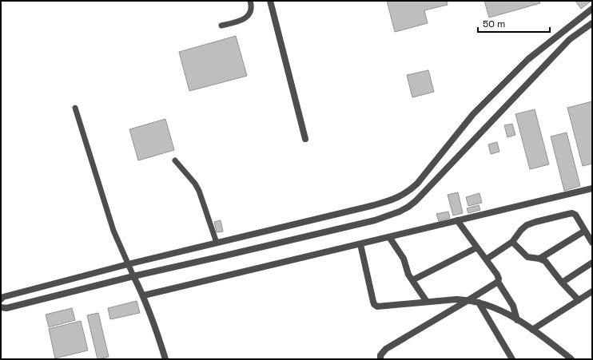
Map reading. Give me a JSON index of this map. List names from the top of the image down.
{
  "scale_bar": "50 m"
}
